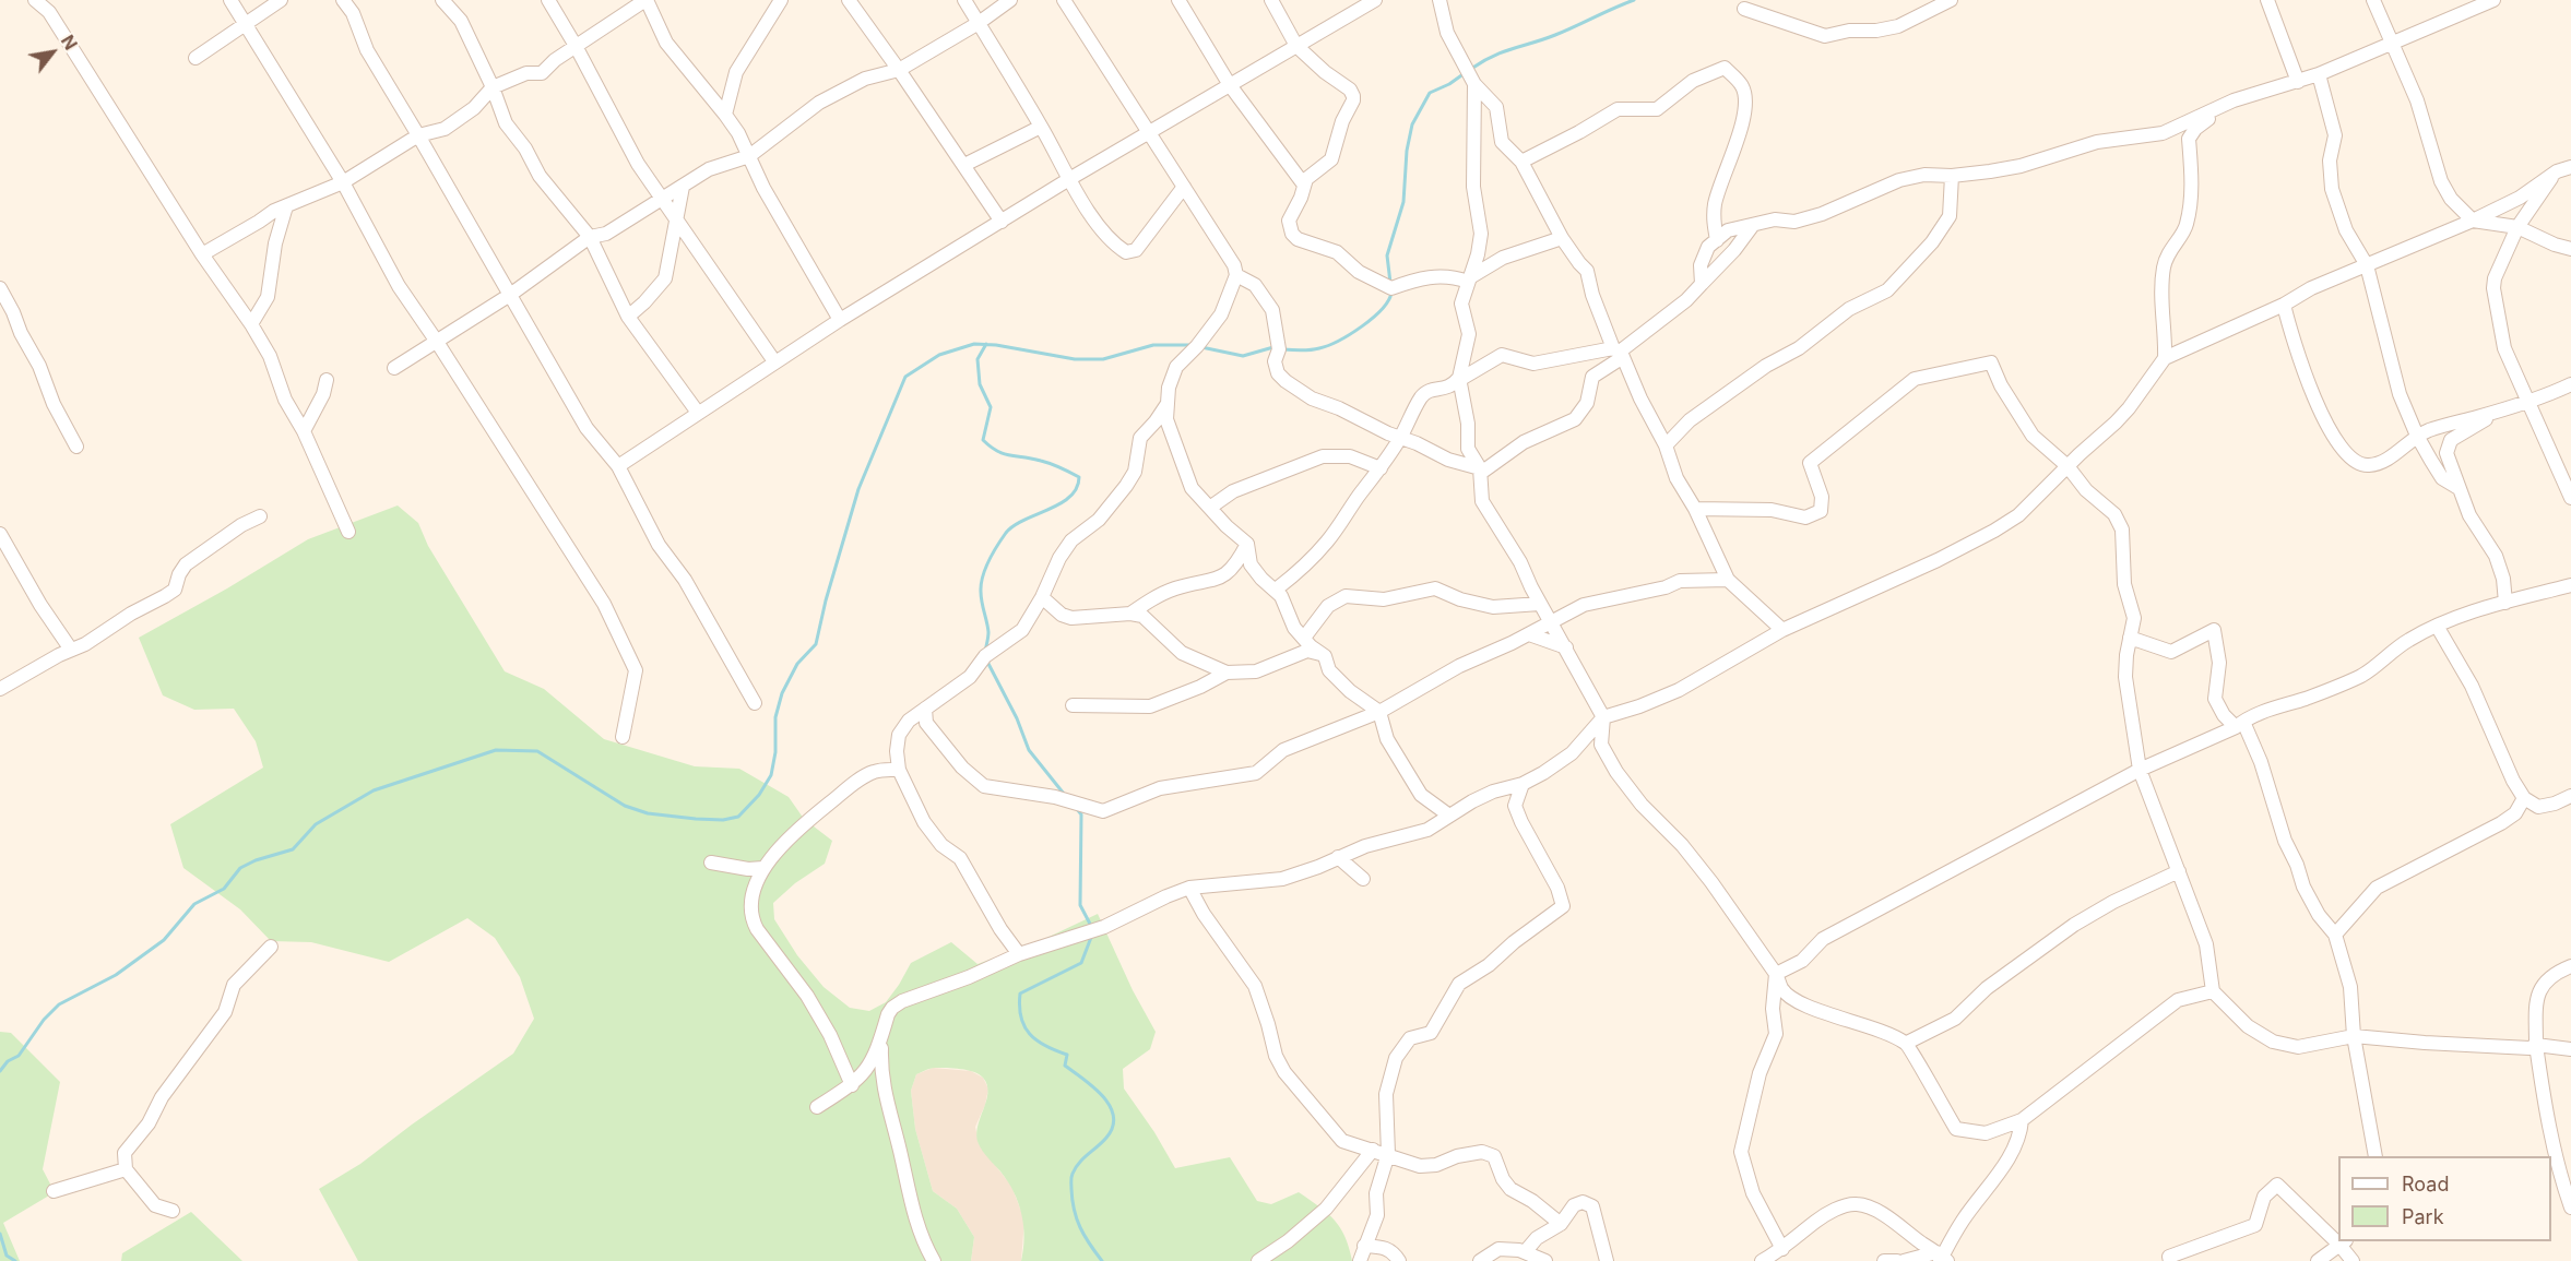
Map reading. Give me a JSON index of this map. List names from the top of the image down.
{
  "legend": ["Road", "Park"],
  "north": "top right"
}
